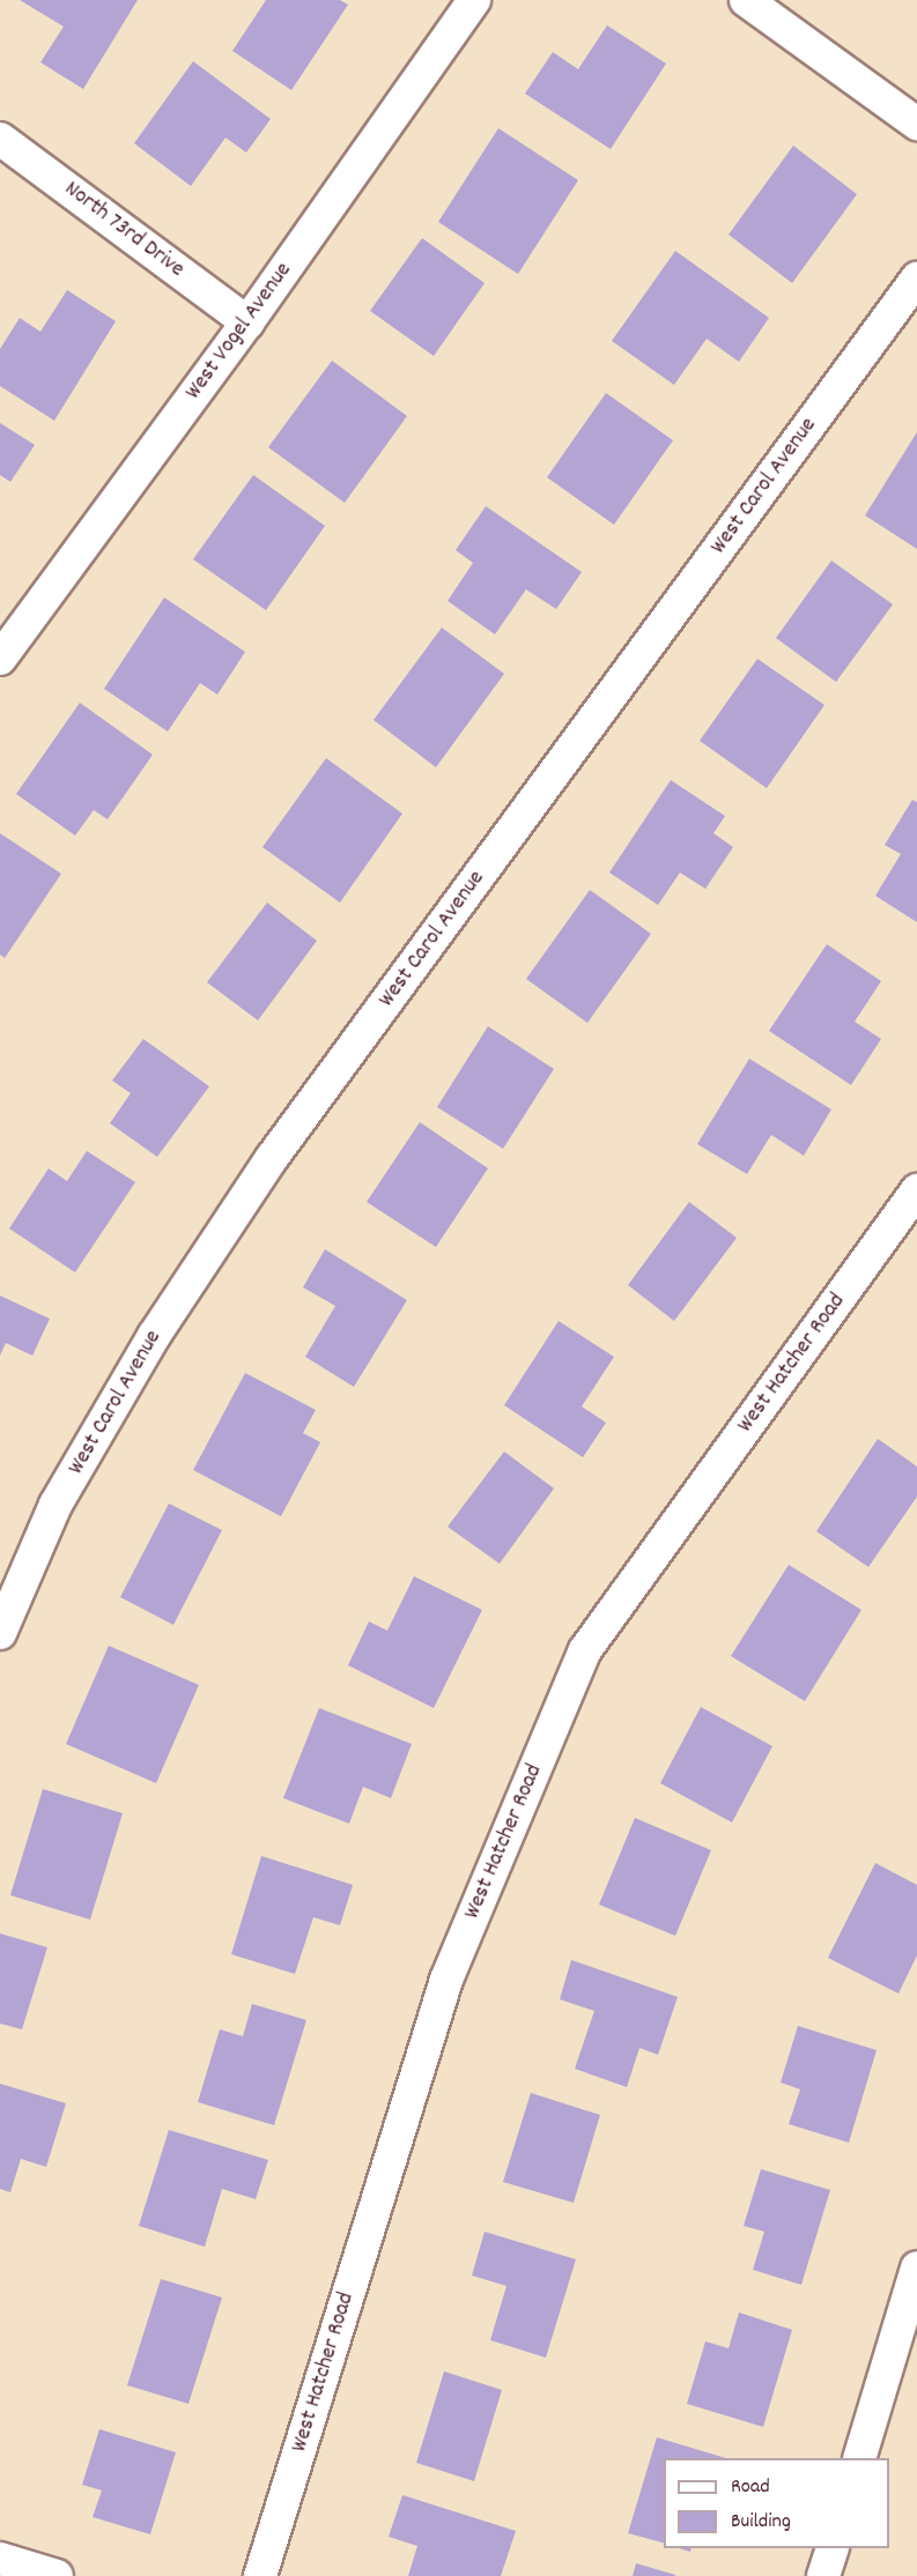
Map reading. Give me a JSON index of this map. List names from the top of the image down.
{
  "streets": {
    "street": [
      "North 73rd Drive",
      "West Vogel Avenue",
      "West Carol Avenue",
      "West Hatcher Road"
    ]
  },
  "crossings": [
    ["North 73rd Drive", "West Vogel Avenue"]
  ],
  "legend": ["Road", "Building"]
}
